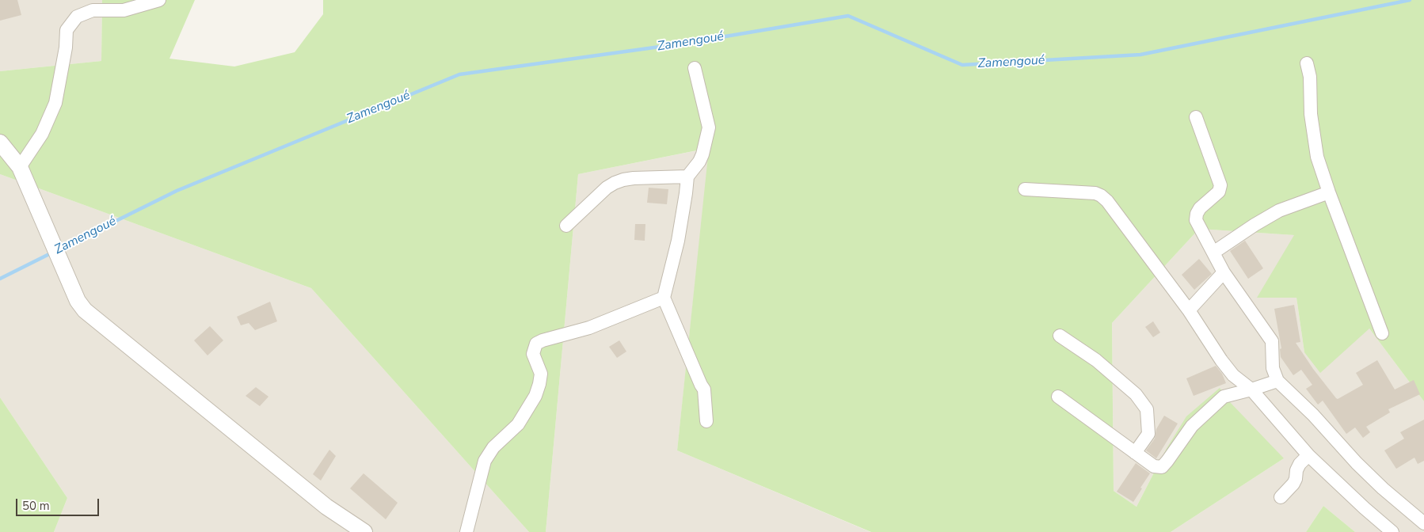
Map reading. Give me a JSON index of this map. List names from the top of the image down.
{
  "water": ["Zamengoué"],
  "scale_bar": "50 m"
}
